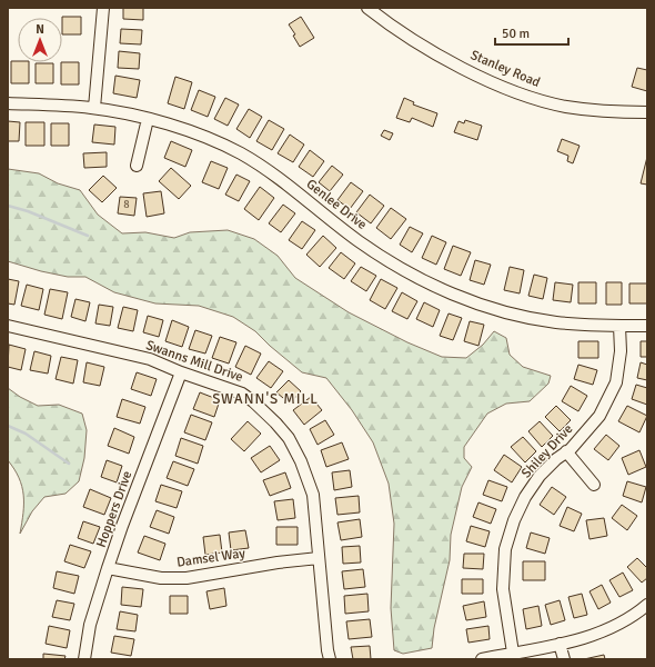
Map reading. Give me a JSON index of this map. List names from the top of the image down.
{
  "streets": {
    "street": [
      "Stanley Road",
      "Genlee Drive",
      "Swanns Mill Drive",
      "Shiley Drive",
      "Hoppers Drive",
      "Damsel Way"
    ]
  },
  "crossings": [
    ["Genlee Drive", "Shiley Drive"],
    ["Swanns Mill Drive", "Hoppers Drive"],
    ["Swanns Mill Drive", "Damsel Way"],
    ["Hoppers Drive", "Damsel Way"]
  ],
  "districts": ["SWANN'S MILL"],
  "house_numbers": ["8"],
  "scale_bar": "50 m",
  "north": "top"
}
